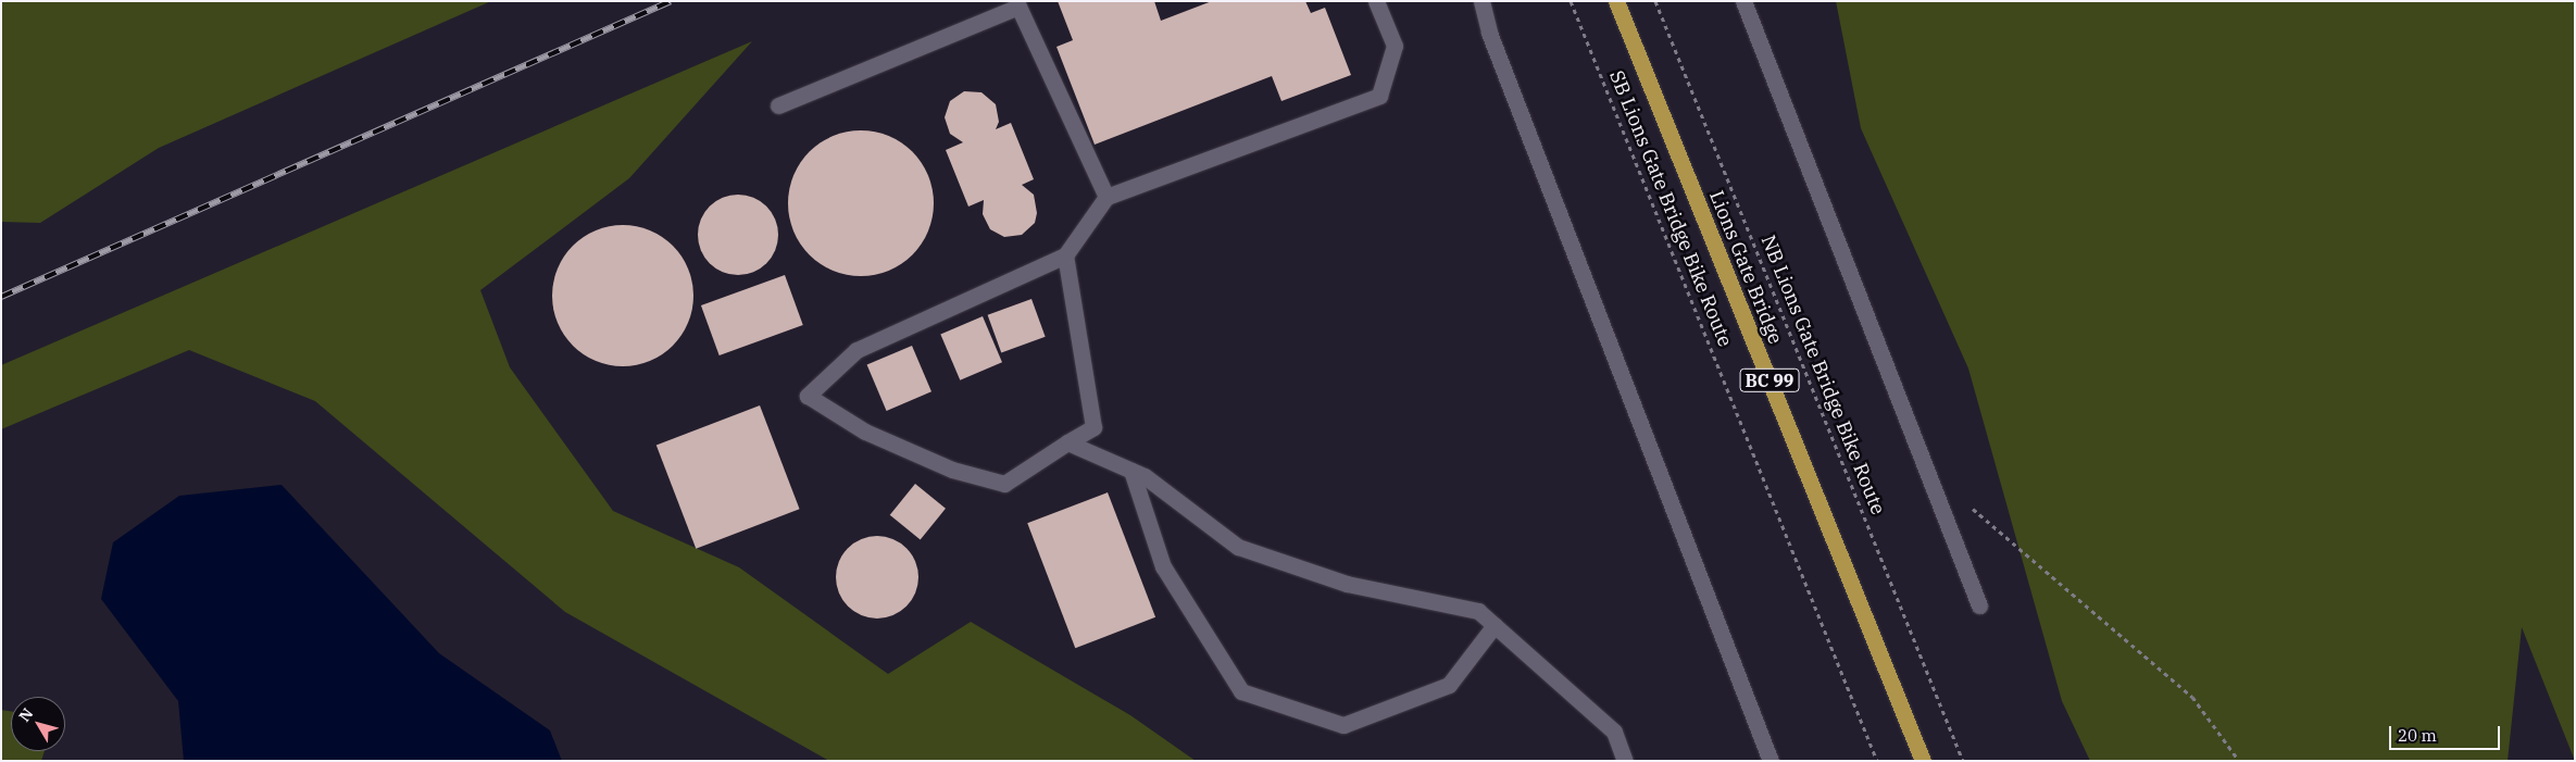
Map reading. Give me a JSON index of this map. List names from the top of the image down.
{
  "streets": {
    "highway": ["Lions Gate Bridge", "BC 99"],
    "path": ["SB Lions Gate Bridge Bike Route", "NB Lions Gate Bridge Bike Route"]
  },
  "scale_bar": "20 m",
  "north": "top left"
}
